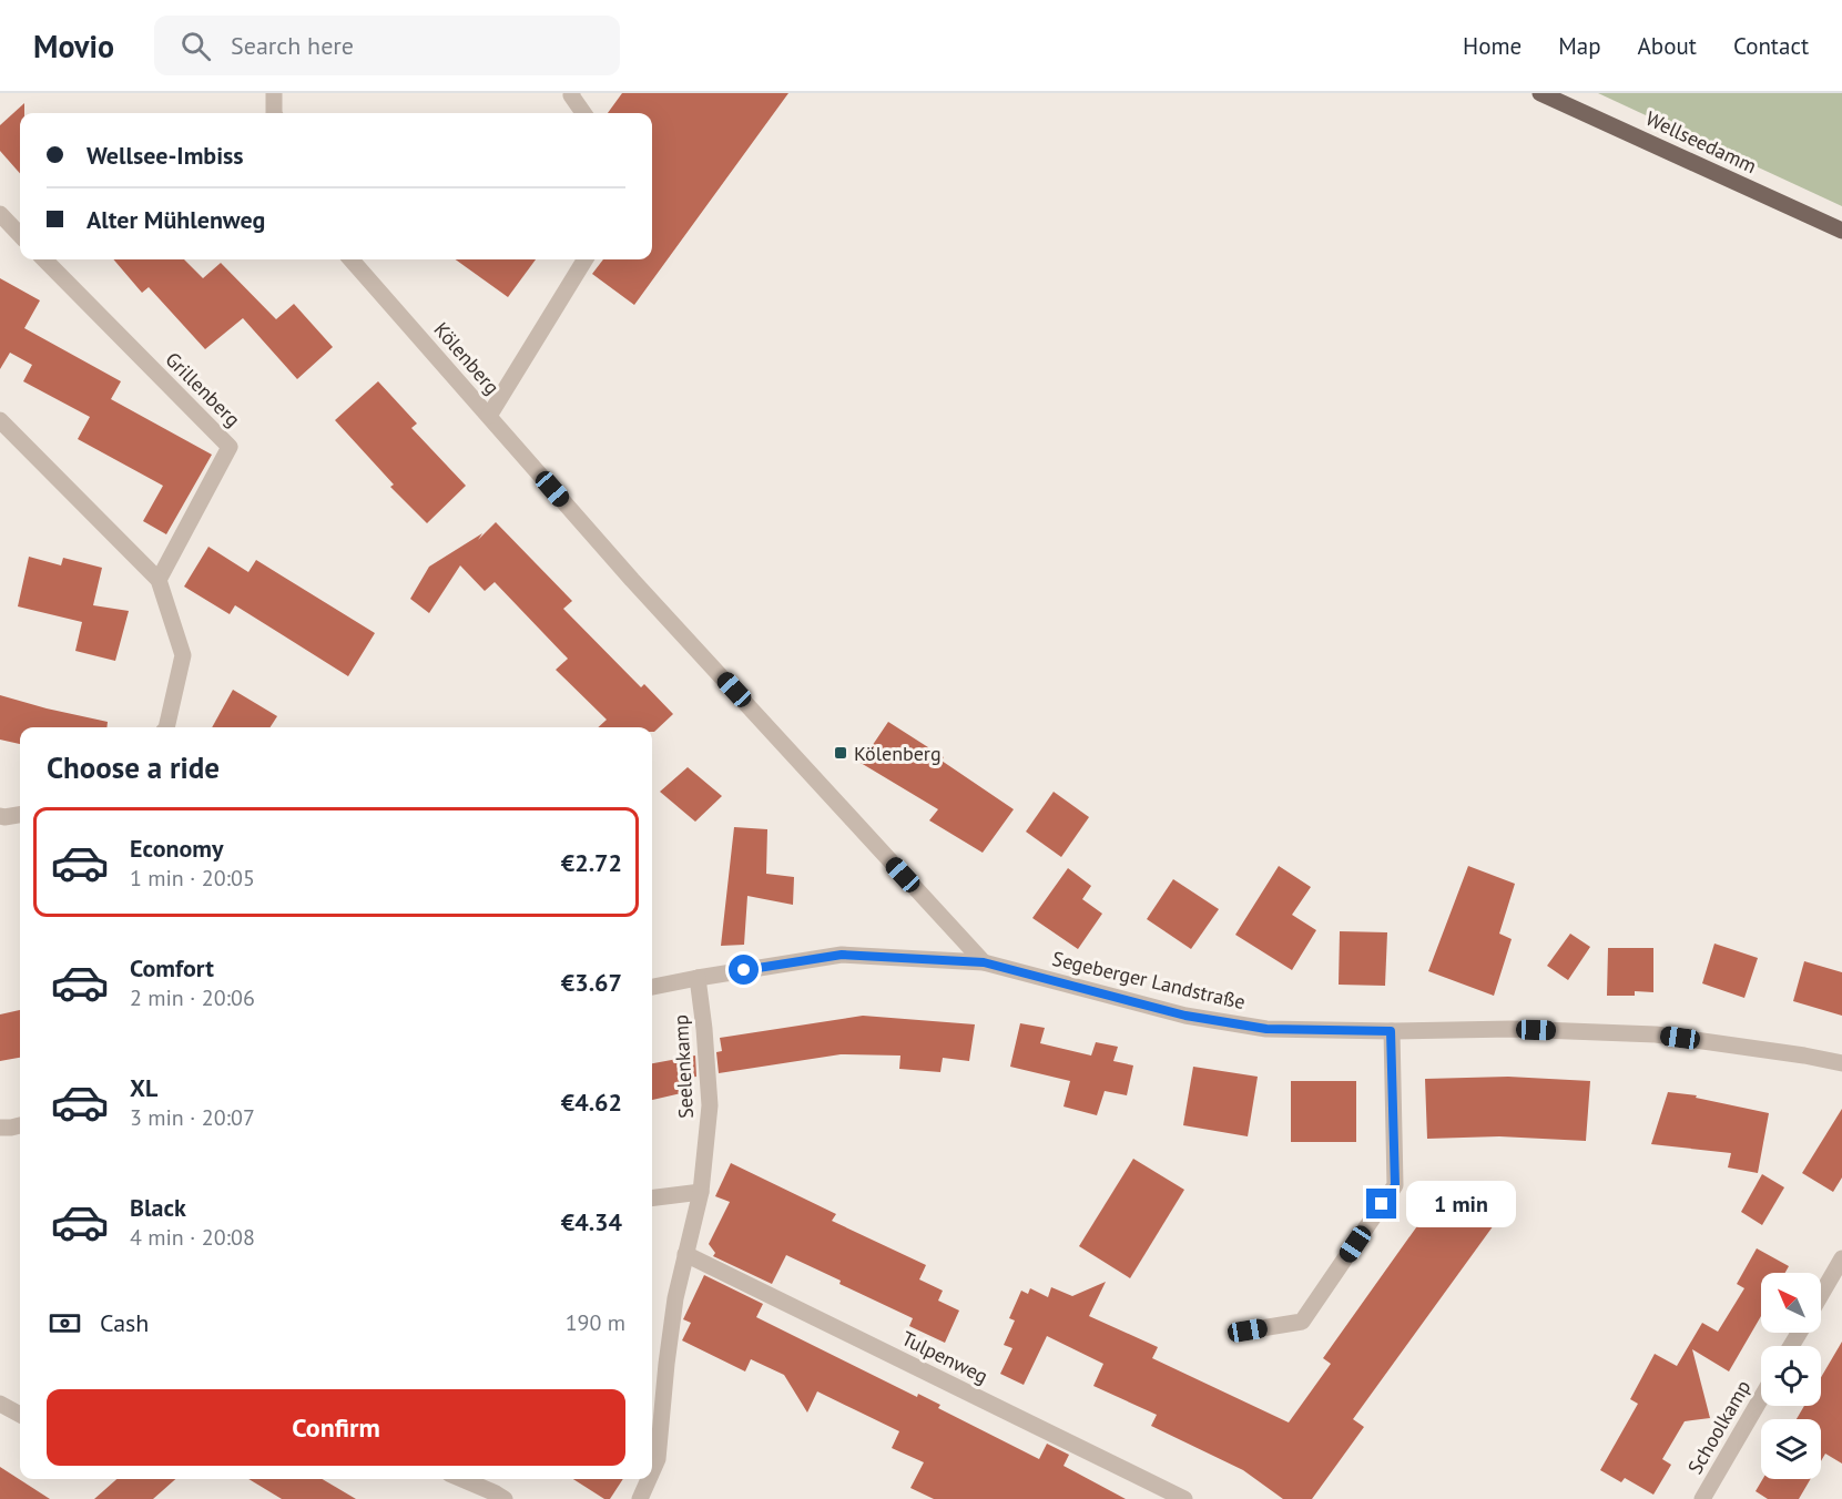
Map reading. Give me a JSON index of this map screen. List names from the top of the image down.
{
  "streets": {
    "main road": ["Wellseedamm"],
    "street": [
      "Kölenberg",
      "Grillenberg",
      "Segeberger Landstraße",
      "Seelenkamp",
      "Tulpenweg",
      "Schoolkamp"
    ]
  },
  "crossings": [
    ["Kölenberg", "Segeberger Landstraße"],
    ["Segeberger Landstraße", "Seelenkamp"],
    ["Seelenkamp", "Tulpenweg"]
  ],
  "places": {
    "transit": ["Kölenberg"]
  },
  "north": "top left",
  "page": {
    "header": "Movio",
    "search": "Search here",
    "nav": [
      "Home",
      "Map",
      "About",
      "Contact"
    ],
    "banner": ["Wellsee-Imbiss", "Alter Mühlenweg"],
    "heading": "Choose a ride",
    "list": [
      {
        "name": "Economy",
        "note": "1 min · 20:05",
        "value": "€2.72"
      },
      {
        "name": "Comfort",
        "note": "2 min · 20:06",
        "value": "€3.67"
      },
      {
        "name": "XL",
        "note": "3 min · 20:07",
        "value": "€4.62"
      },
      {
        "name": "Black",
        "note": "4 min · 20:08",
        "value": "€4.34"
      }
    ],
    "bubble": "1 min",
    "pay": ["Cash", "190 m"],
    "buttons": "Confirm"
  }
}
